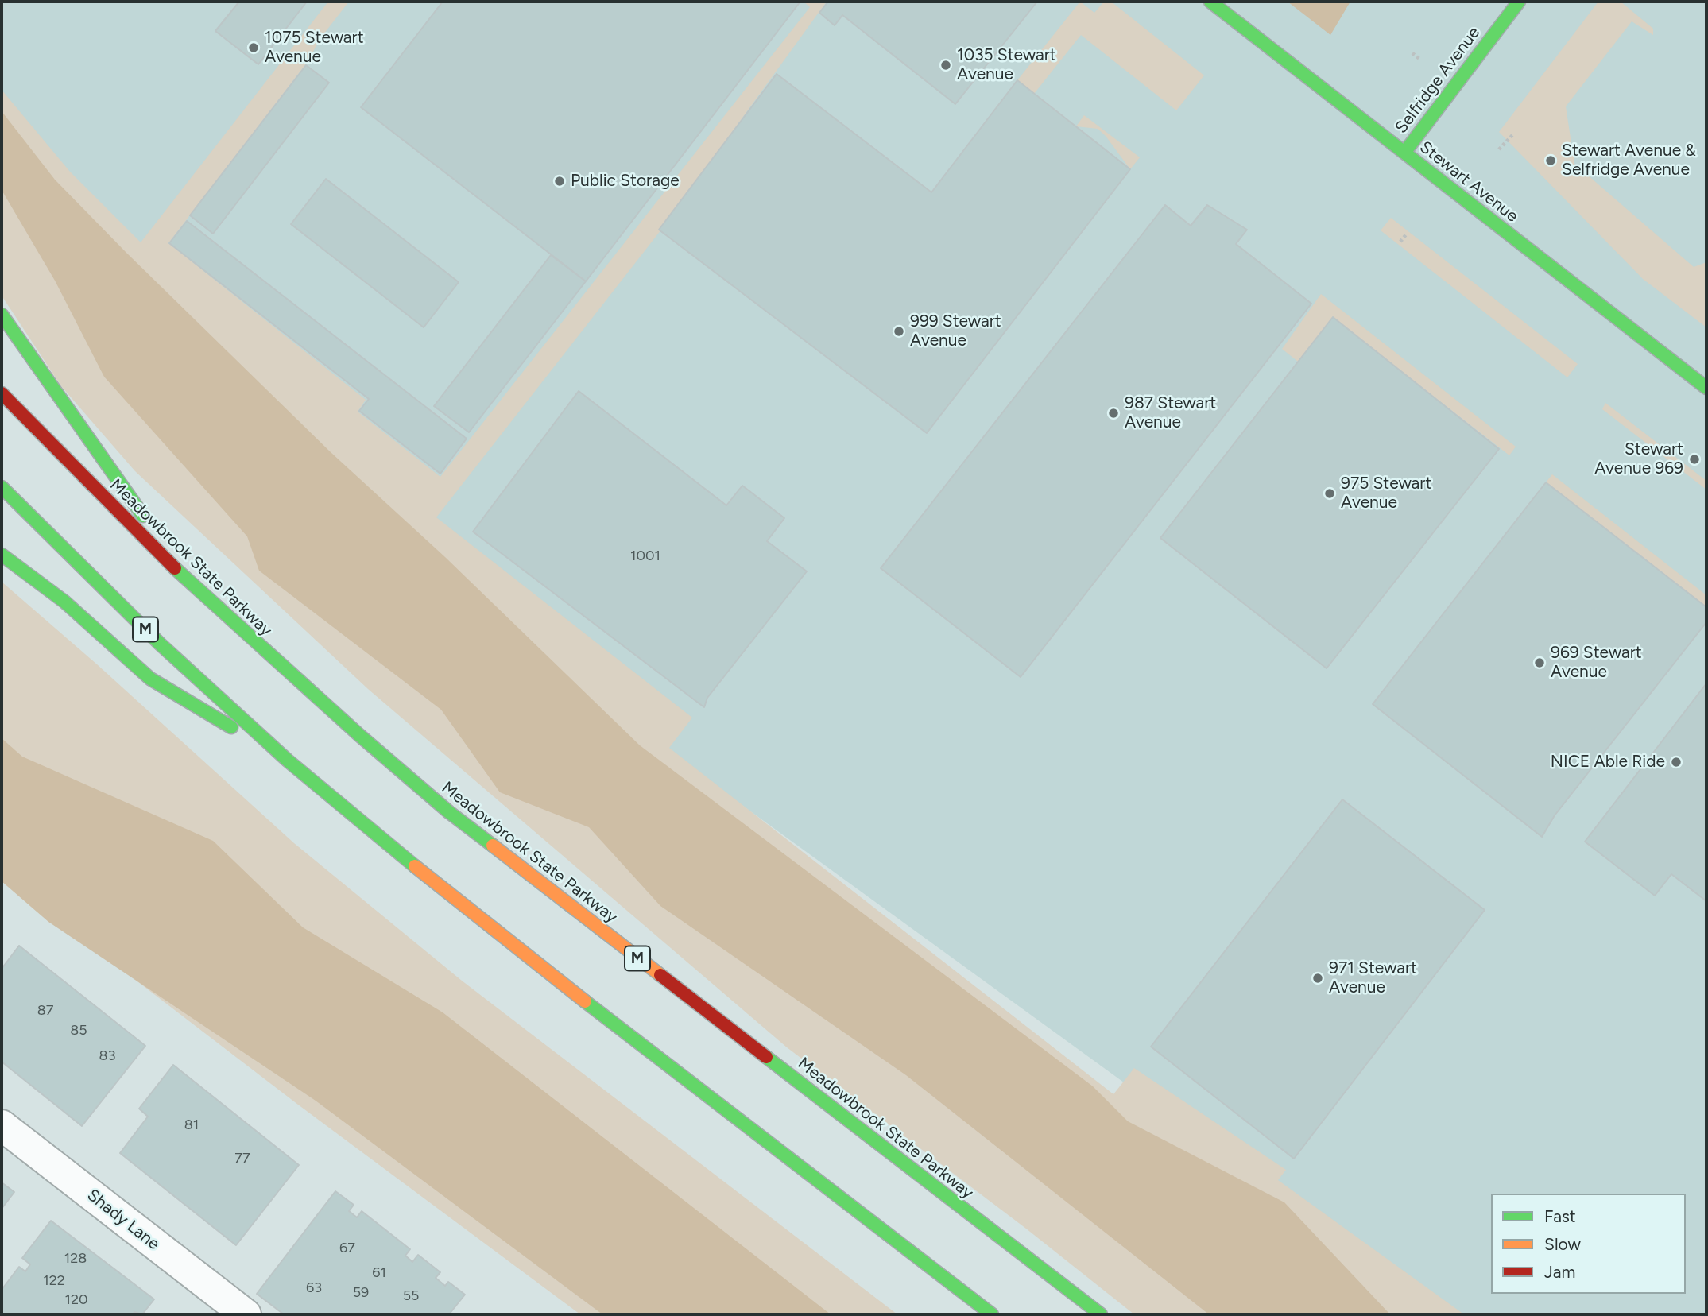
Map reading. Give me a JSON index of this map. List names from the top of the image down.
{
  "streets": {
    "main road": [
      "Selfridge Avenue",
      "Stewart Avenue",
      "Meadowbrook State Parkway",
      "M"
    ],
    "street": ["Shady Lane"]
  },
  "crossings": [
    ["Selfridge Avenue", "Stewart Avenue"]
  ],
  "places": [
    "1075 Stewart Avenue",
    "1035 Stewart Avenue",
    "Stewart Avenue & Selfridge Avenue",
    "Public Storage",
    "999 Stewart Avenue",
    "987 Stewart Avenue",
    "Stewart Avenue 969",
    "975 Stewart Avenue",
    "969 Stewart Avenue",
    "NICE Able Ride",
    "971 Stewart Avenue"
  ],
  "house_numbers": [
    "1001",
    "87",
    "85",
    "83",
    "81",
    "77",
    "67",
    "128",
    "61",
    "122",
    "63",
    "59",
    "55",
    "120"
  ],
  "legend": ["Fast", "Slow", "Jam"]
}
